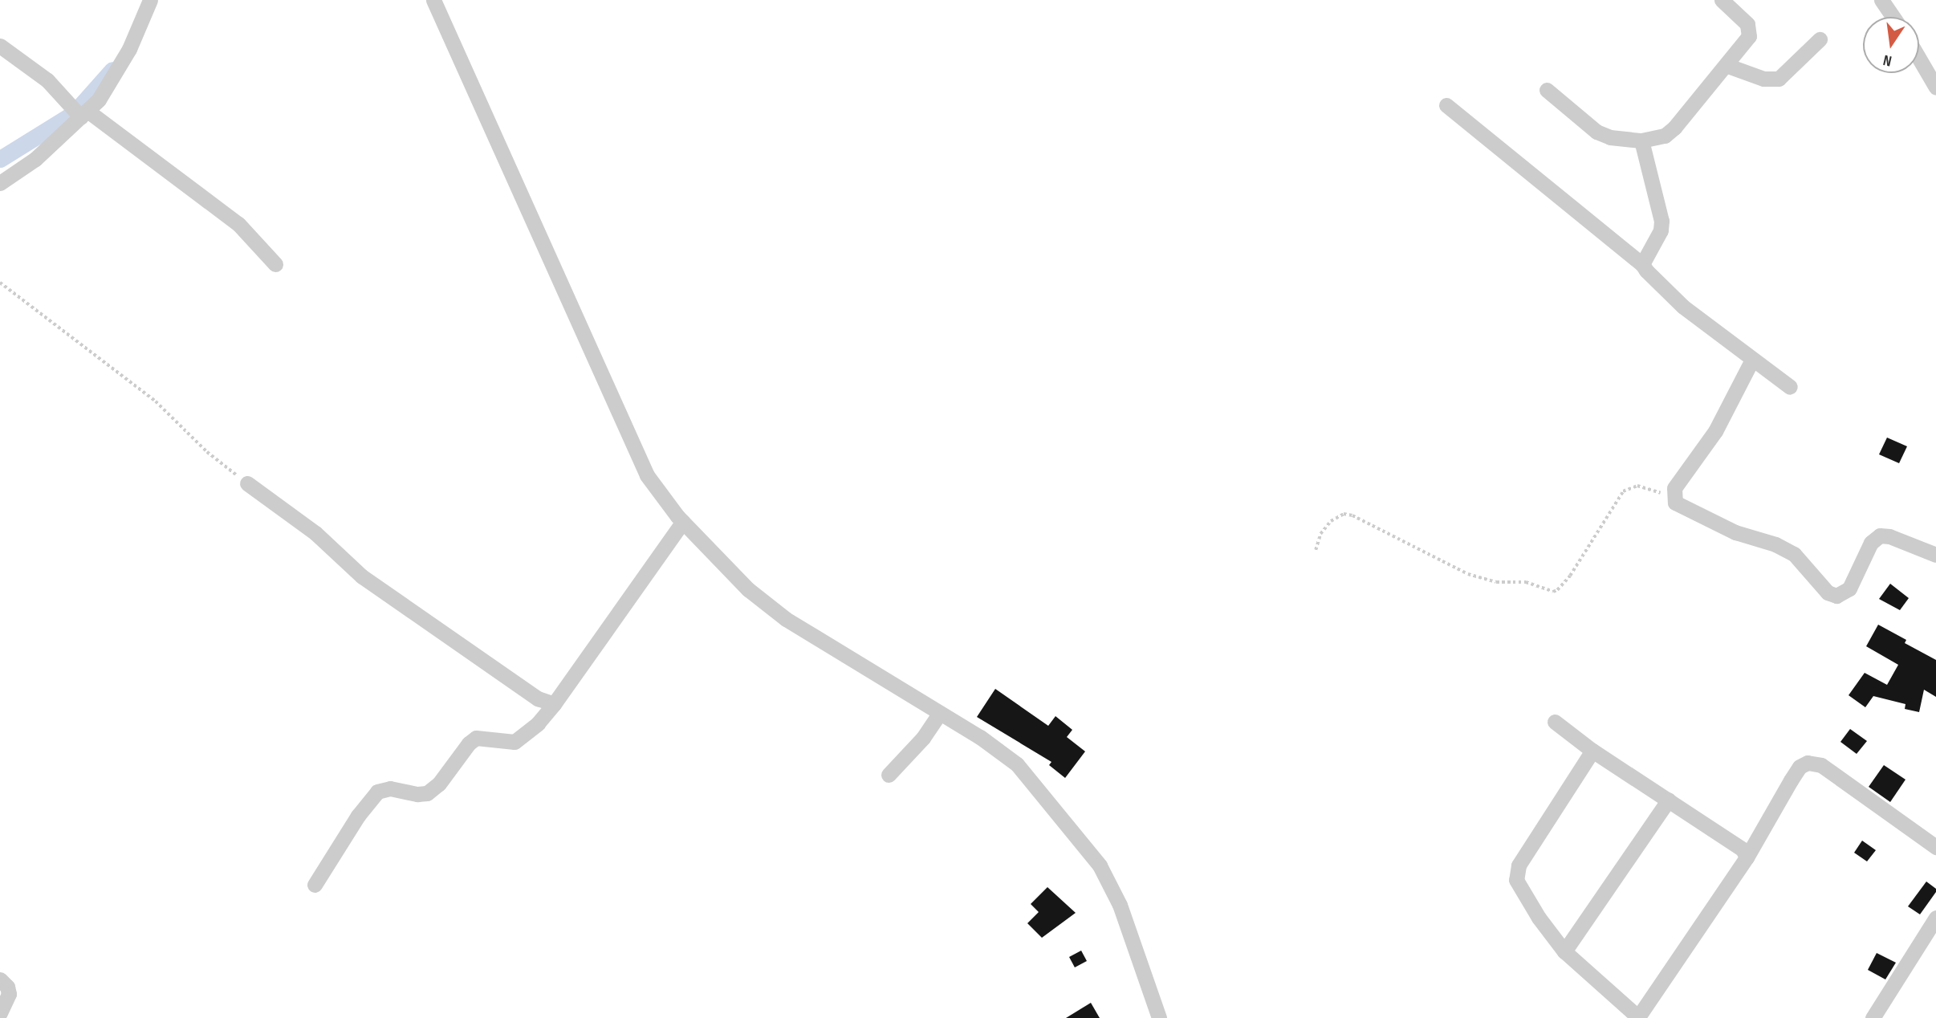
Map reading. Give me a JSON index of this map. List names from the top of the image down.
{
  "north": "bottom"
}
